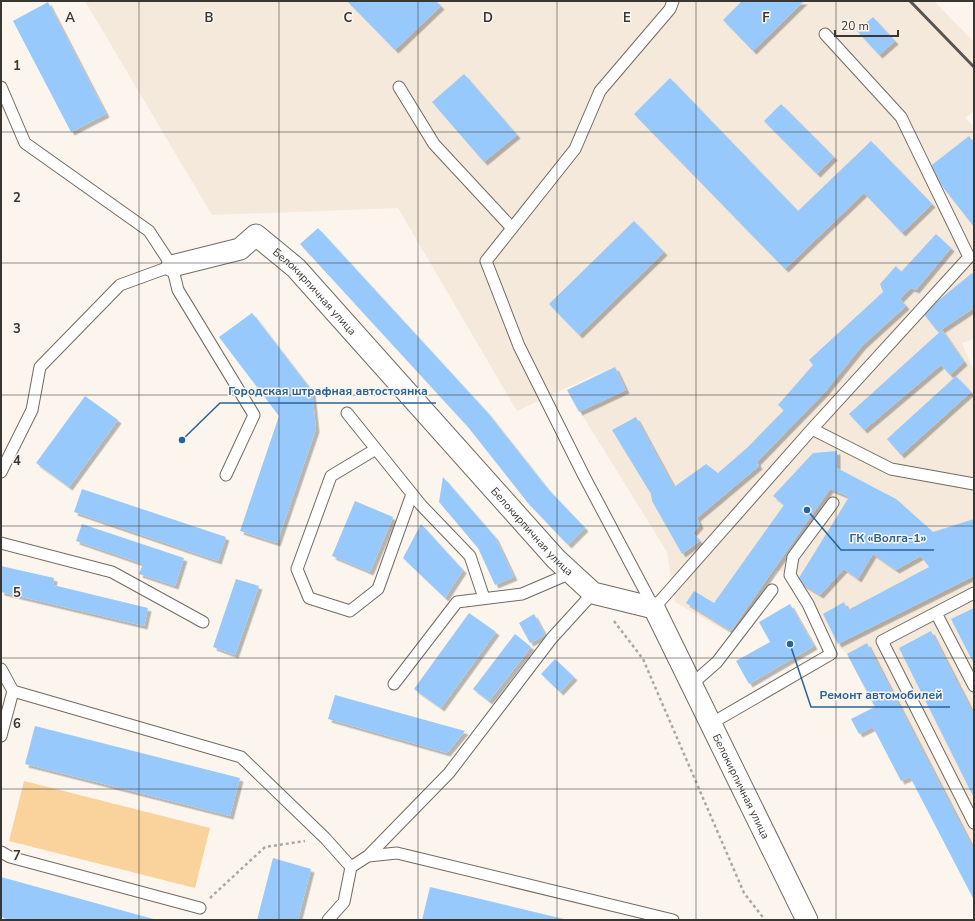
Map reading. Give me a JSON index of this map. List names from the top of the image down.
{
  "streets": {
    "street": ["Белокирпичная улица"]
  },
  "places": ["Городская штрафная автостоянка", "ГК «Волга-1»", "Ремонт автомобилей"],
  "scale_bar": "20 m",
  "grid": {
    "columns": [
      "A",
      "B",
      "C",
      "D",
      "E",
      "F"
    ],
    "rows": [
      "1",
      "2",
      "3",
      "4",
      "5",
      "6",
      "7"
    ]
  }
}
